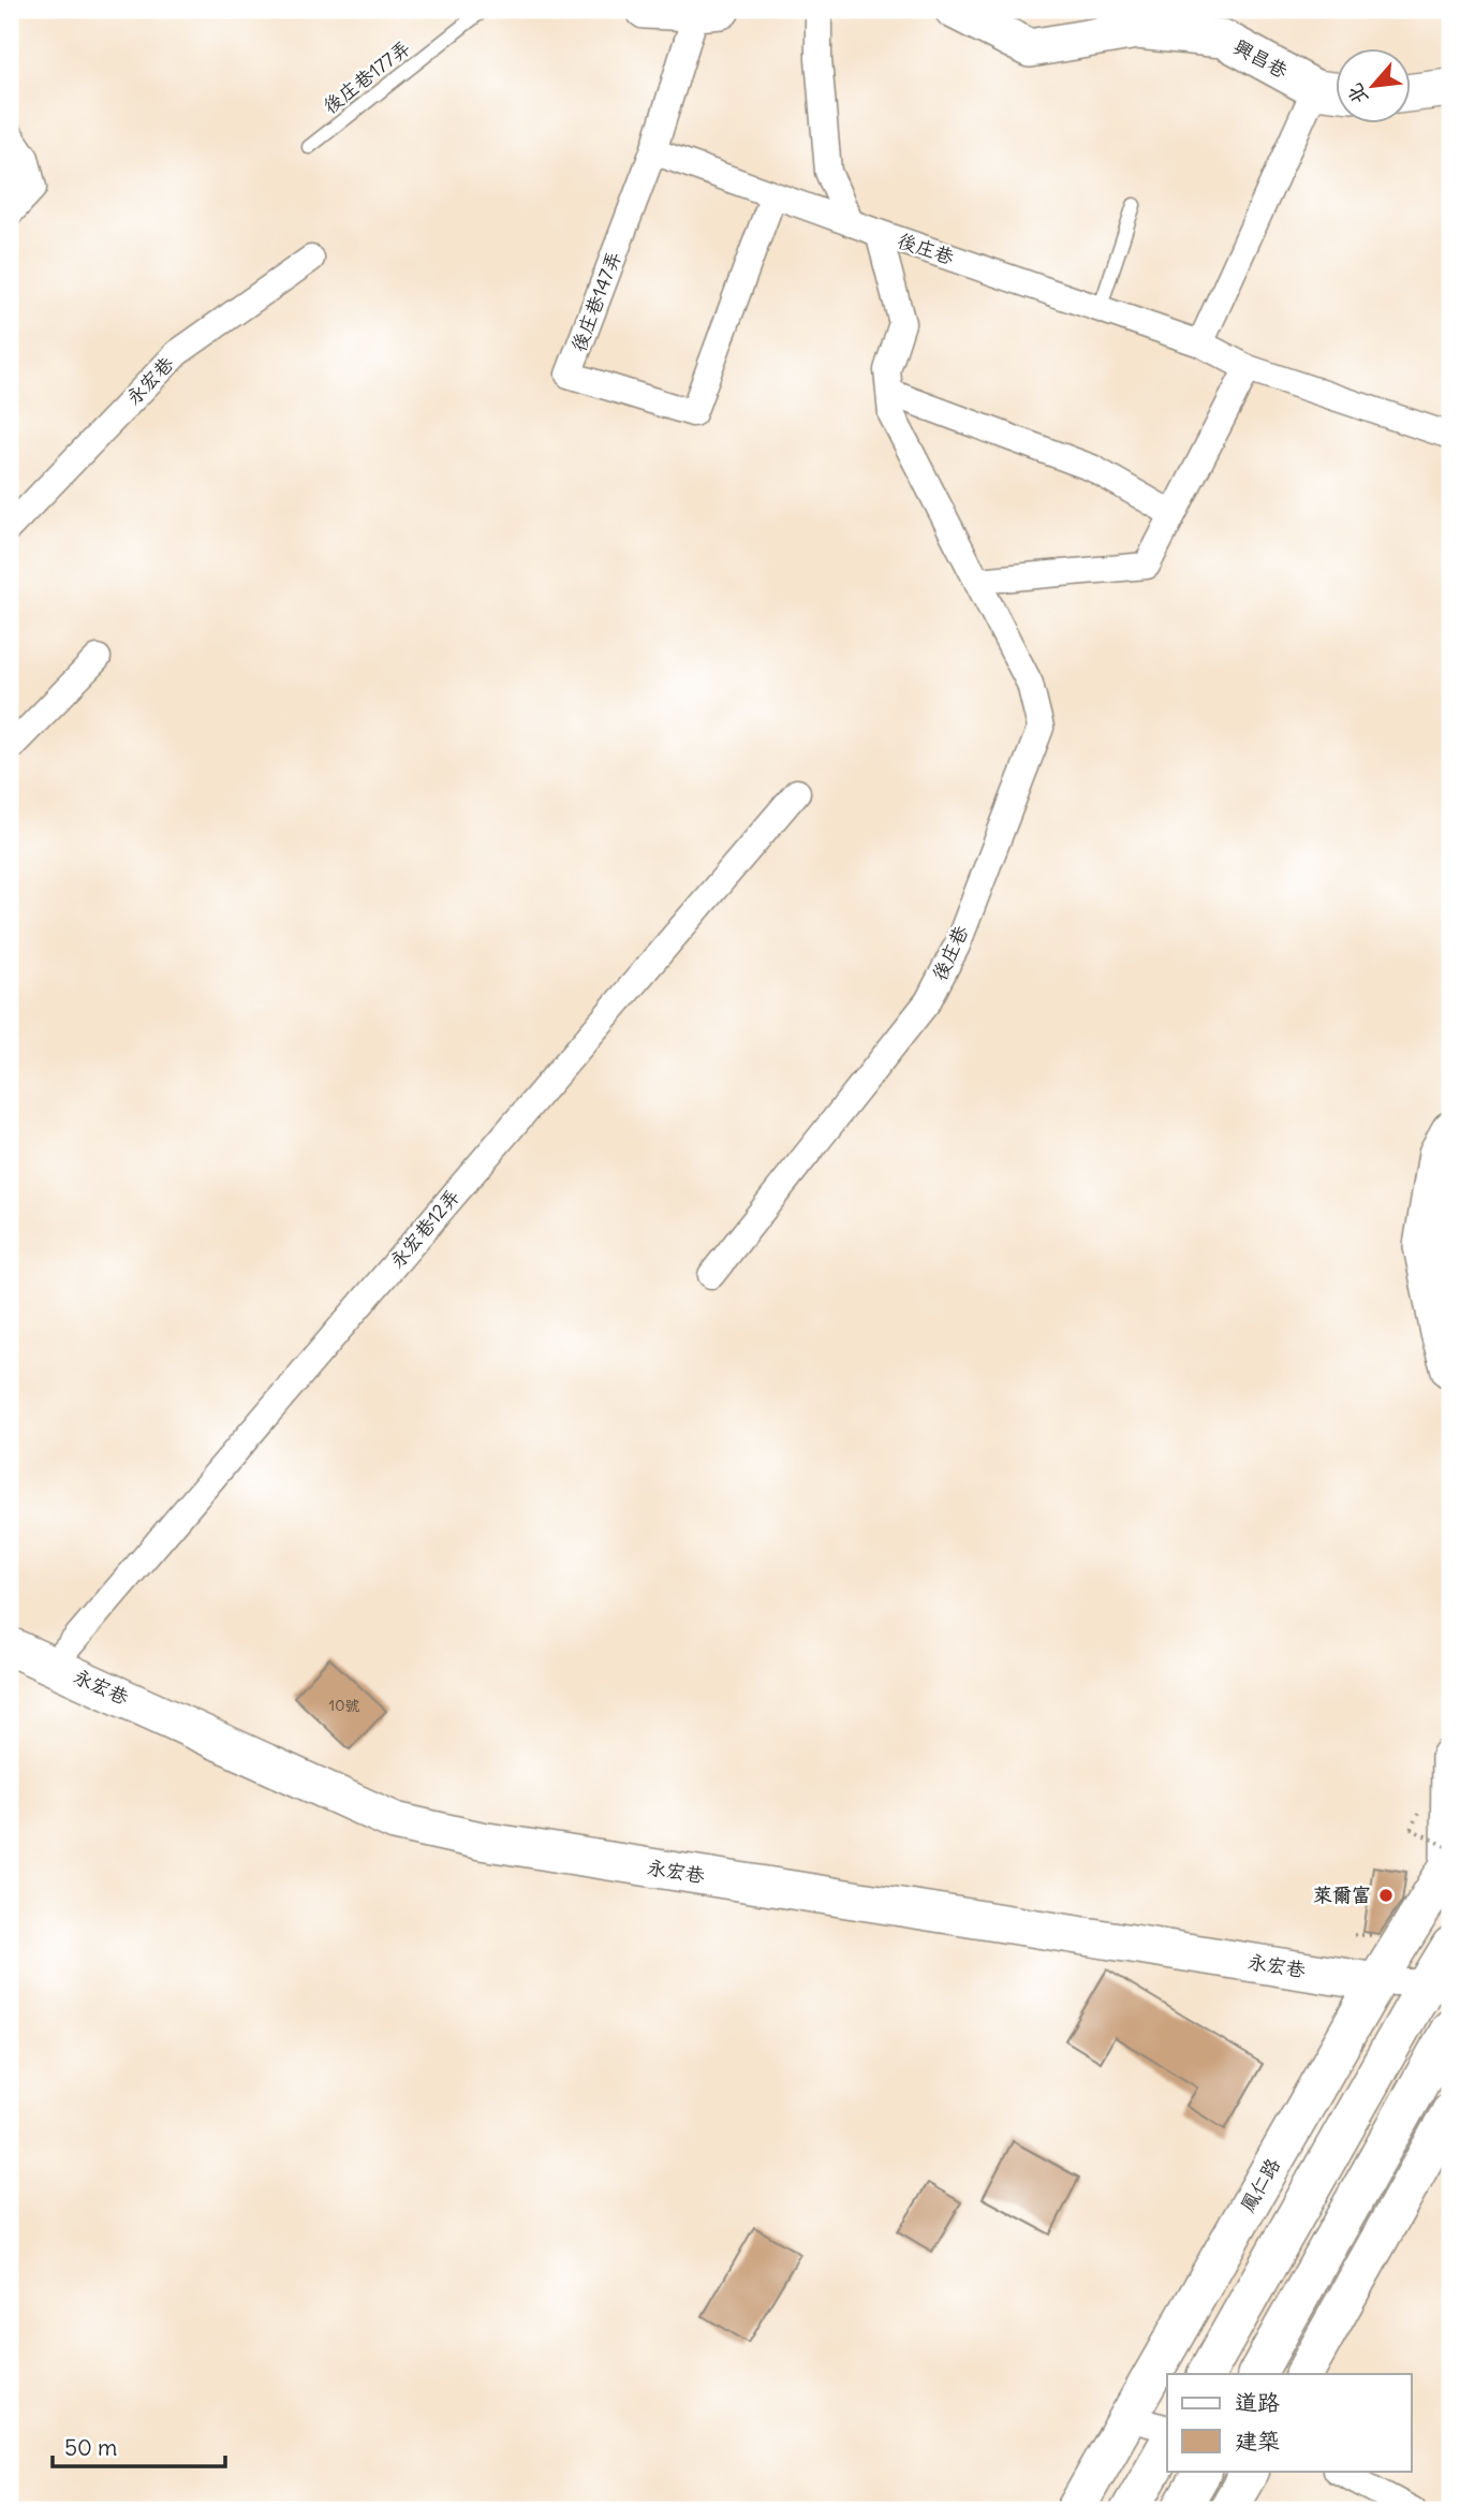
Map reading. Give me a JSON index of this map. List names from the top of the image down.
{
  "streets": {
    "street": [
      "興昌巷",
      "後庄巷",
      "後庄巷147弄",
      "永宏巷",
      "永宏巷12弄",
      "鳳仁路"
    ],
    "lane": ["後庄巷177弄"]
  },
  "crossings": [
    ["後庄巷", "後庄巷147弄"],
    ["永宏巷", "永宏巷12弄"],
    ["永宏巷", "鳳仁路"]
  ],
  "places": ["萊爾富"],
  "house_numbers": ["10號"],
  "legend": ["道路", "建築"],
  "scale_bar": "50 m",
  "north": "bottom left"
}
